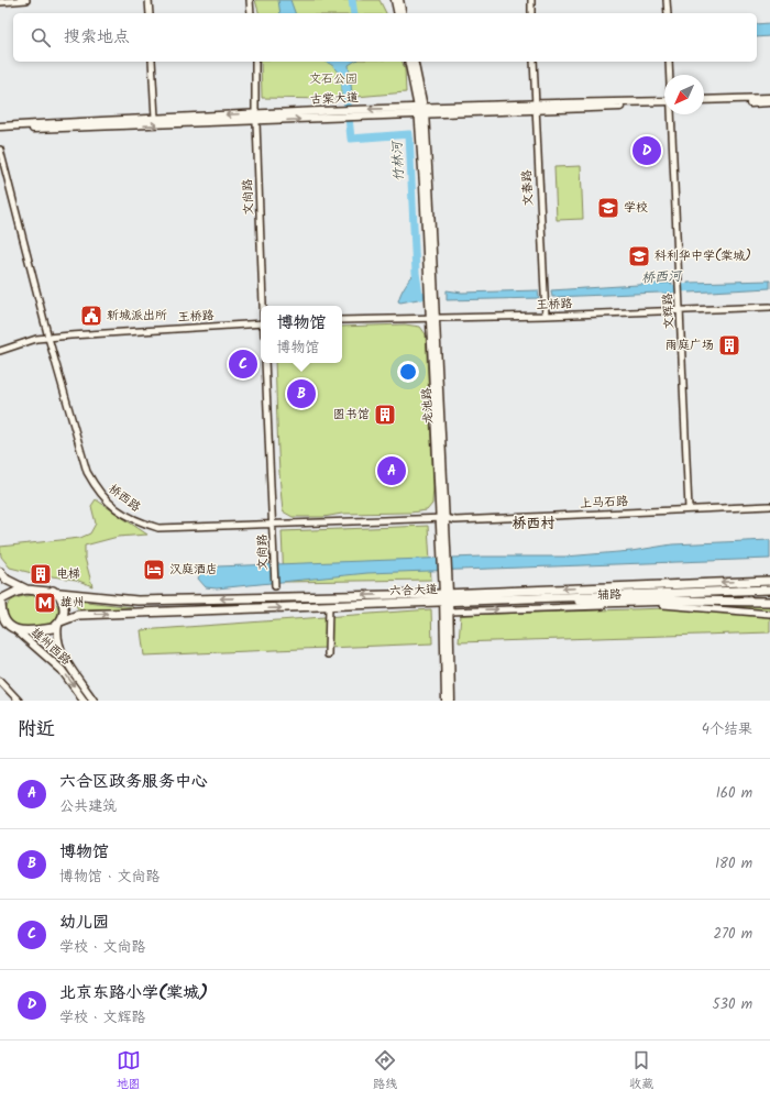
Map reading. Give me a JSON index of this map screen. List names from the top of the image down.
{
  "streets": {
    "highway": ["六合大道"],
    "main road": ["古棠大道", "龙池路", "雄州西路"],
    "street": [
      "文春路",
      "文尚路",
      "王桥路",
      "文辉路",
      "桥西路",
      "上马石路",
      "辅路"
    ]
  },
  "crossings": [
    ["古棠大道", "文春路"],
    ["古棠大道", "文尚路"],
    ["古棠大道", "龙池路"],
    ["文春路", "王桥路"],
    ["文尚路", "桥西路"],
    ["王桥路", "文辉路"],
    ["王桥路", "龙池路"],
    ["王桥路", "桥西路"],
    ["文辉路", "上马石路"],
    ["龙池路", "桥西路"],
    ["龙池路", "上马石路"],
    ["龙池路", "六合大道"],
    ["龙池路", "辅路"],
    ["桥西路", "上马石路"],
    ["六合大道", "雄州西路"]
  ],
  "one_way": ["辅路"],
  "districts": ["桥西村"],
  "water": ["竹林河", "桥西河"],
  "parks": ["文石公园"],
  "places": {
    "school or university": ["学校", "科利华中学(棠城)"],
    "public building": ["新城派出所"],
    "building": ["雨庭广场", "图书馆", "电梯"],
    "hotel": ["汉庭酒店"],
    "metro station": ["雄州"]
  },
  "north": "bottom left",
  "page": {
    "search": "搜索地点",
    "pins": [
      "D",
      "C",
      "B",
      "A"
    ],
    "popup": ["博物馆", "博物馆"],
    "heading": ["附近", "4个结果"],
    "list": [
      {
        "mark": "A",
        "name": "六合区政务服务中心",
        "note": "公共建筑",
        "value": "160 m"
      },
      {
        "mark": "B",
        "name": "博物馆",
        "note": "博物馆 · 文尚路",
        "value": "180 m"
      },
      {
        "mark": "C",
        "name": "幼儿园",
        "note": "学校 · 文尚路",
        "value": "270 m"
      },
      {
        "mark": "D",
        "name": "北京东路小学(棠城)",
        "note": "学校 · 文辉路",
        "value": "530 m"
      }
    ],
    "nav": ["地图", "路线", "收藏"]
  }
}
